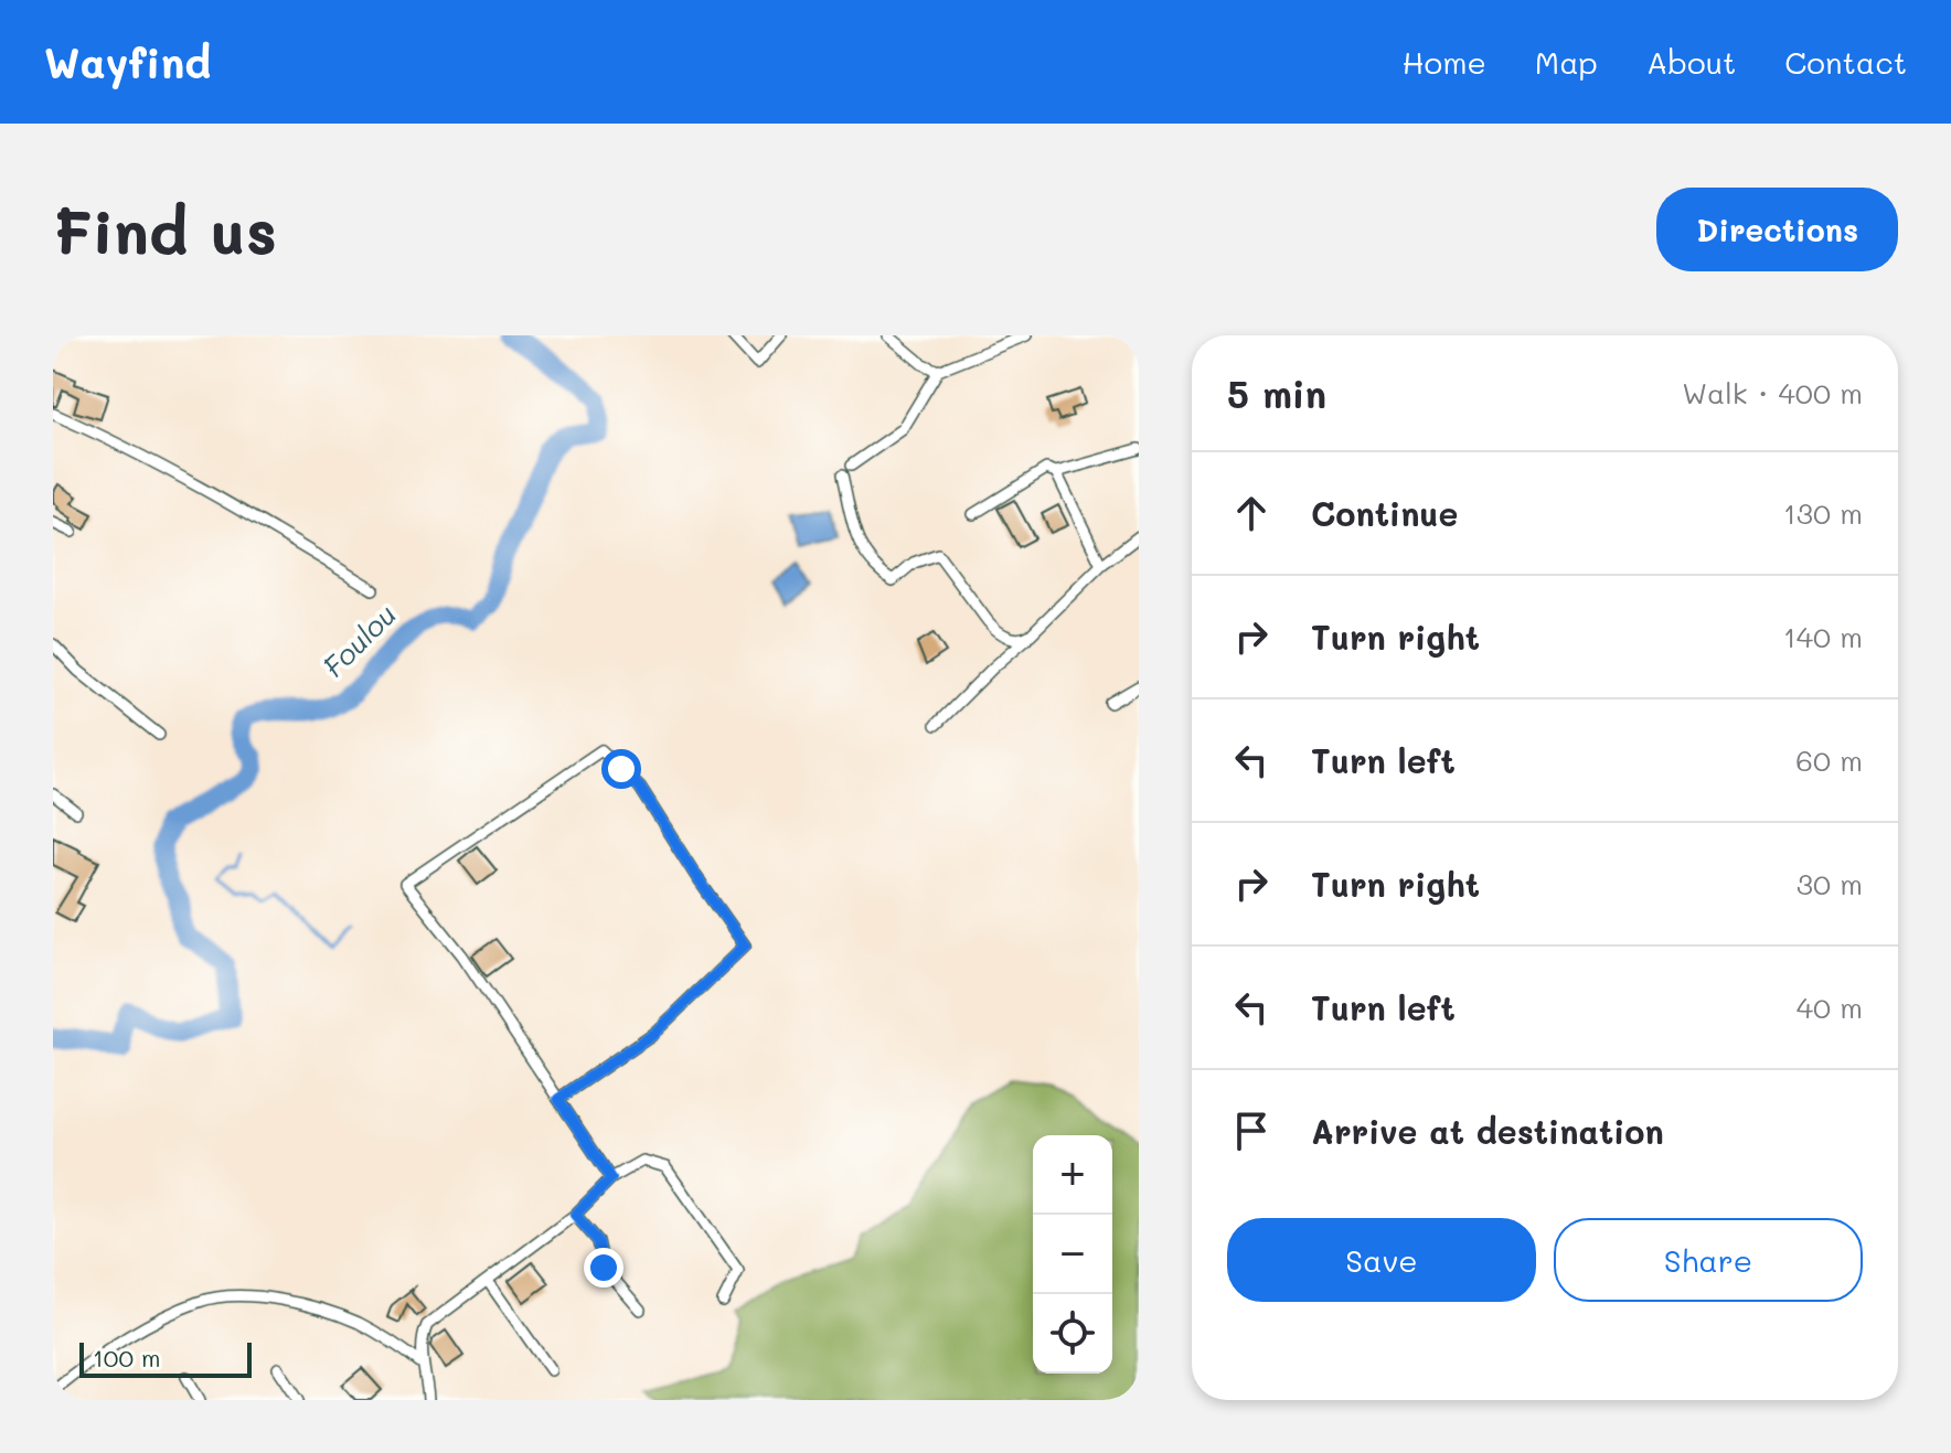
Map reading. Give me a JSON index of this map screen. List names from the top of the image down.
{
  "water": ["Foulou"],
  "scale_bar": "100 m",
  "page": {
    "header": "Wayfind",
    "nav": [
      "Home",
      "Map",
      "About",
      "Contact"
    ],
    "buttons": [
      "Directions",
      ["Save", "Share"]
    ],
    "title": "Find us",
    "heading": ["5 min", "Walk · 400 m"],
    "list": [
      ["Continue", "130 m"],
      ["Turn right", "140 m"],
      ["Turn left", "60 m"],
      ["Turn right", "30 m"],
      ["Turn left", "40 m"],
      "Arrive at destination"
    ],
    "map_buttons": ["+", "−"],
    "scale": "100 m"
  }
}
